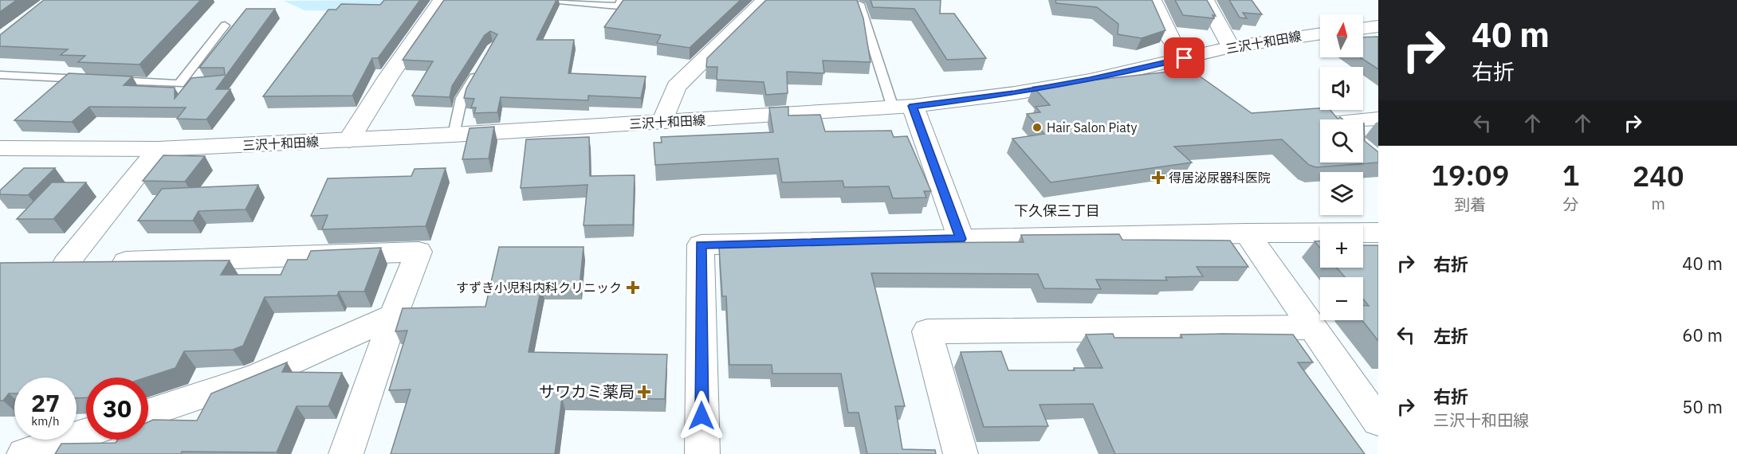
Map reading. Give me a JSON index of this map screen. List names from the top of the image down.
{
  "streets": {
    "street": ["三沢十和田線"]
  },
  "districts": ["下久保三丁目"],
  "places": {
    "other": ["Hair Salon Piaty"],
    "health": ["得居泌尿器科医院", "すずき小児科内科クリニック", "サワカミ薬局"]
  },
  "north": "top",
  "page": {
    "turn": ["40 m", "右折"],
    "map_buttons": ["+", "−"],
    "eta": [
      "19:09",
      "到着",
      "1",
      "分",
      "240",
      "m"
    ],
    "list": [
      {
        "name": "右折",
        "value": "40 m"
      },
      {
        "name": "左折",
        "value": "60 m"
      },
      {
        "name": "右折",
        "note": "三沢十和田線",
        "value": "50 m"
      }
    ],
    "speed": "27 km/h",
    "limit": "30"
  }
}
